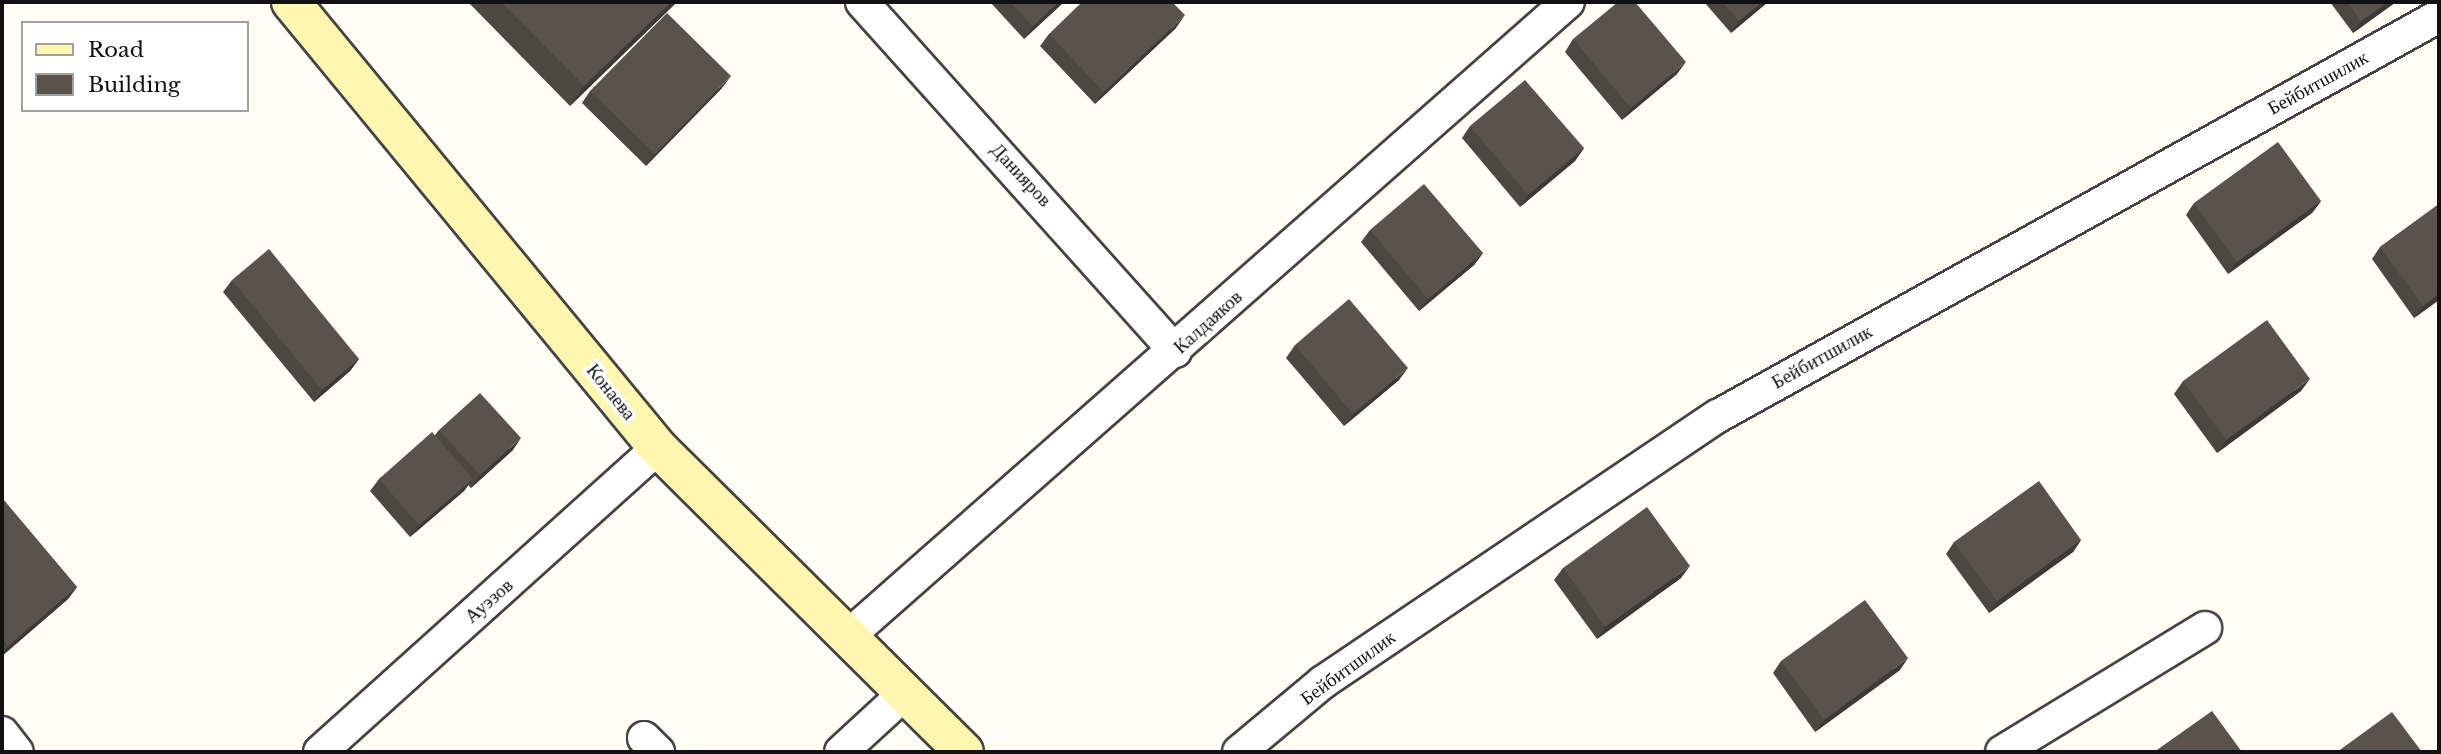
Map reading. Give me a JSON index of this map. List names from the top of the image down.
{
  "streets": {
    "main road": ["Конаева"],
    "street": [
      "Бейбитшилик",
      "Данияров",
      "Калдаяков",
      "Ауэзов"
    ]
  },
  "crossings": [
    ["Данияров", "Калдаяков"],
    ["Калдаяков", "Конаева"],
    ["Конаева", "Ауэзов"]
  ],
  "legend": ["Road", "Building"]
}
